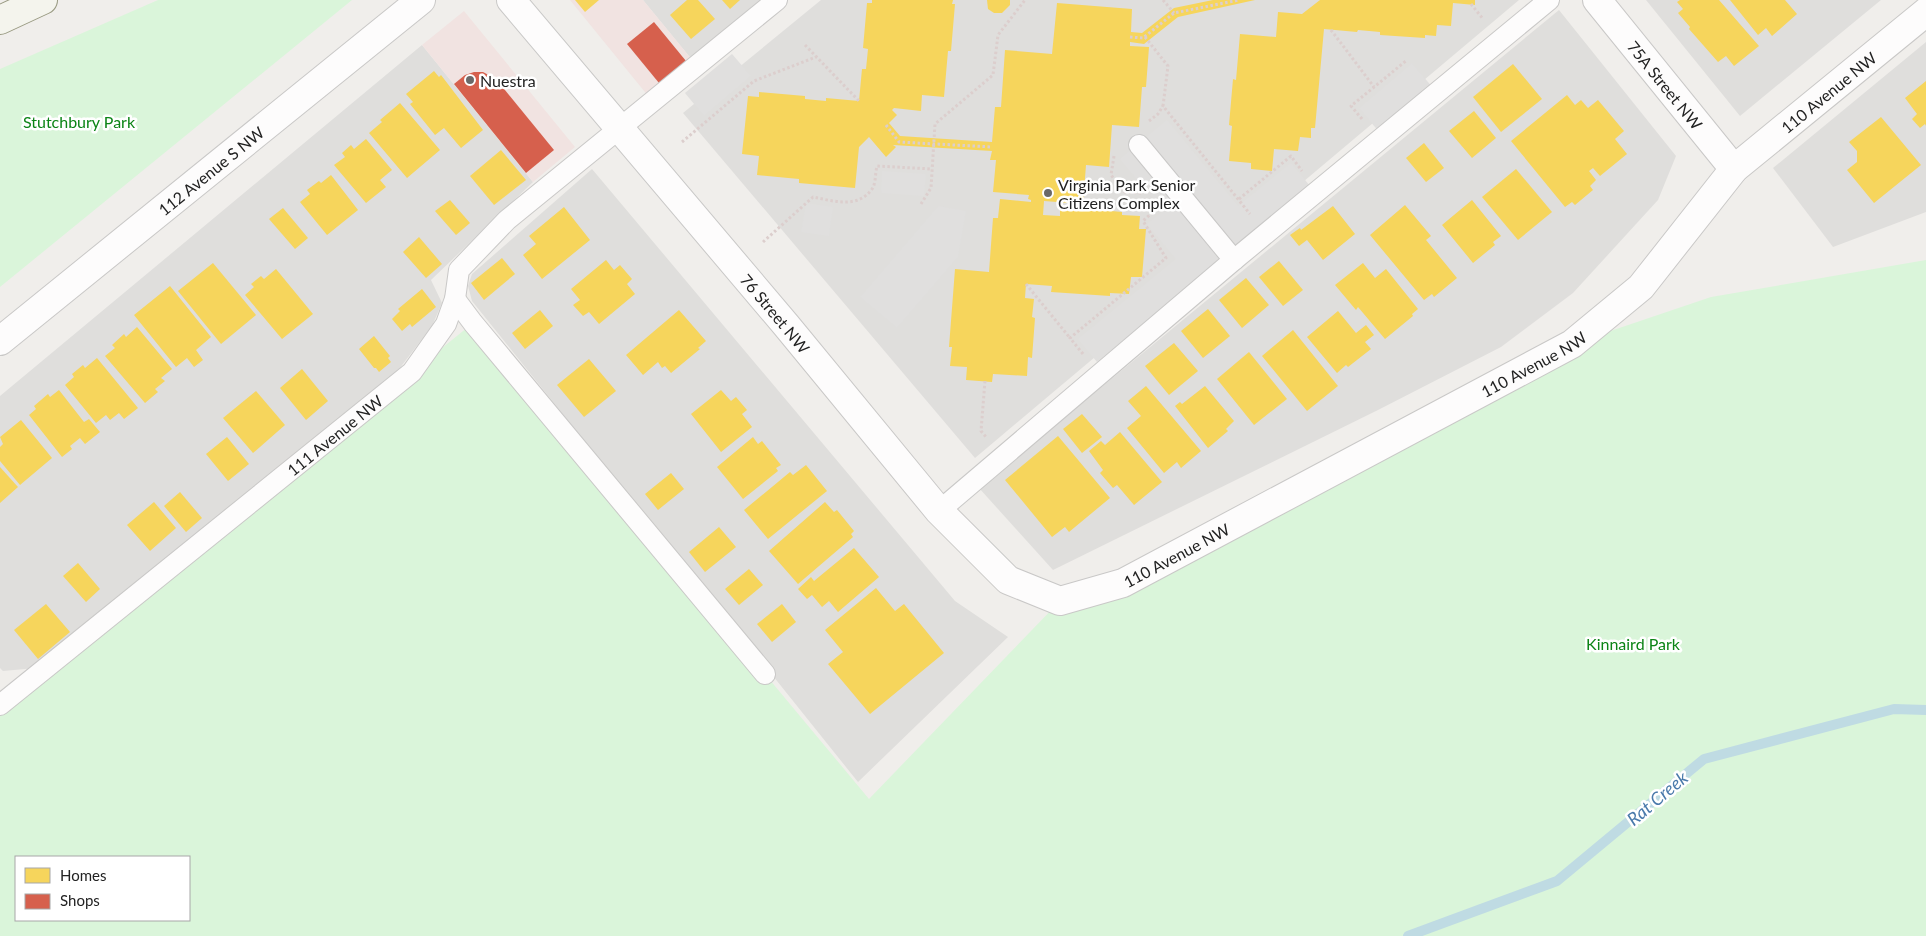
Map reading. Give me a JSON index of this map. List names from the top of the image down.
{
  "streets": {
    "street": [
      "75A Street NW",
      "110 Avenue NW",
      "112 Avenue S NW",
      "76 Street NW"
    ],
    "lane": ["111 Avenue NW"]
  },
  "crossings": [
    ["75A Street NW", "110 Avenue NW"],
    ["110 Avenue NW", "76 Street NW"],
    ["76 Street NW", "111 Avenue NW"]
  ],
  "water": ["Rat Creek"],
  "parks": ["Stutchbury Park", "Kinnaird Park"],
  "places": ["Nuestra", "Virginia Park Senior Citizens Complex"],
  "legend": ["Homes", "Shops"]
}
